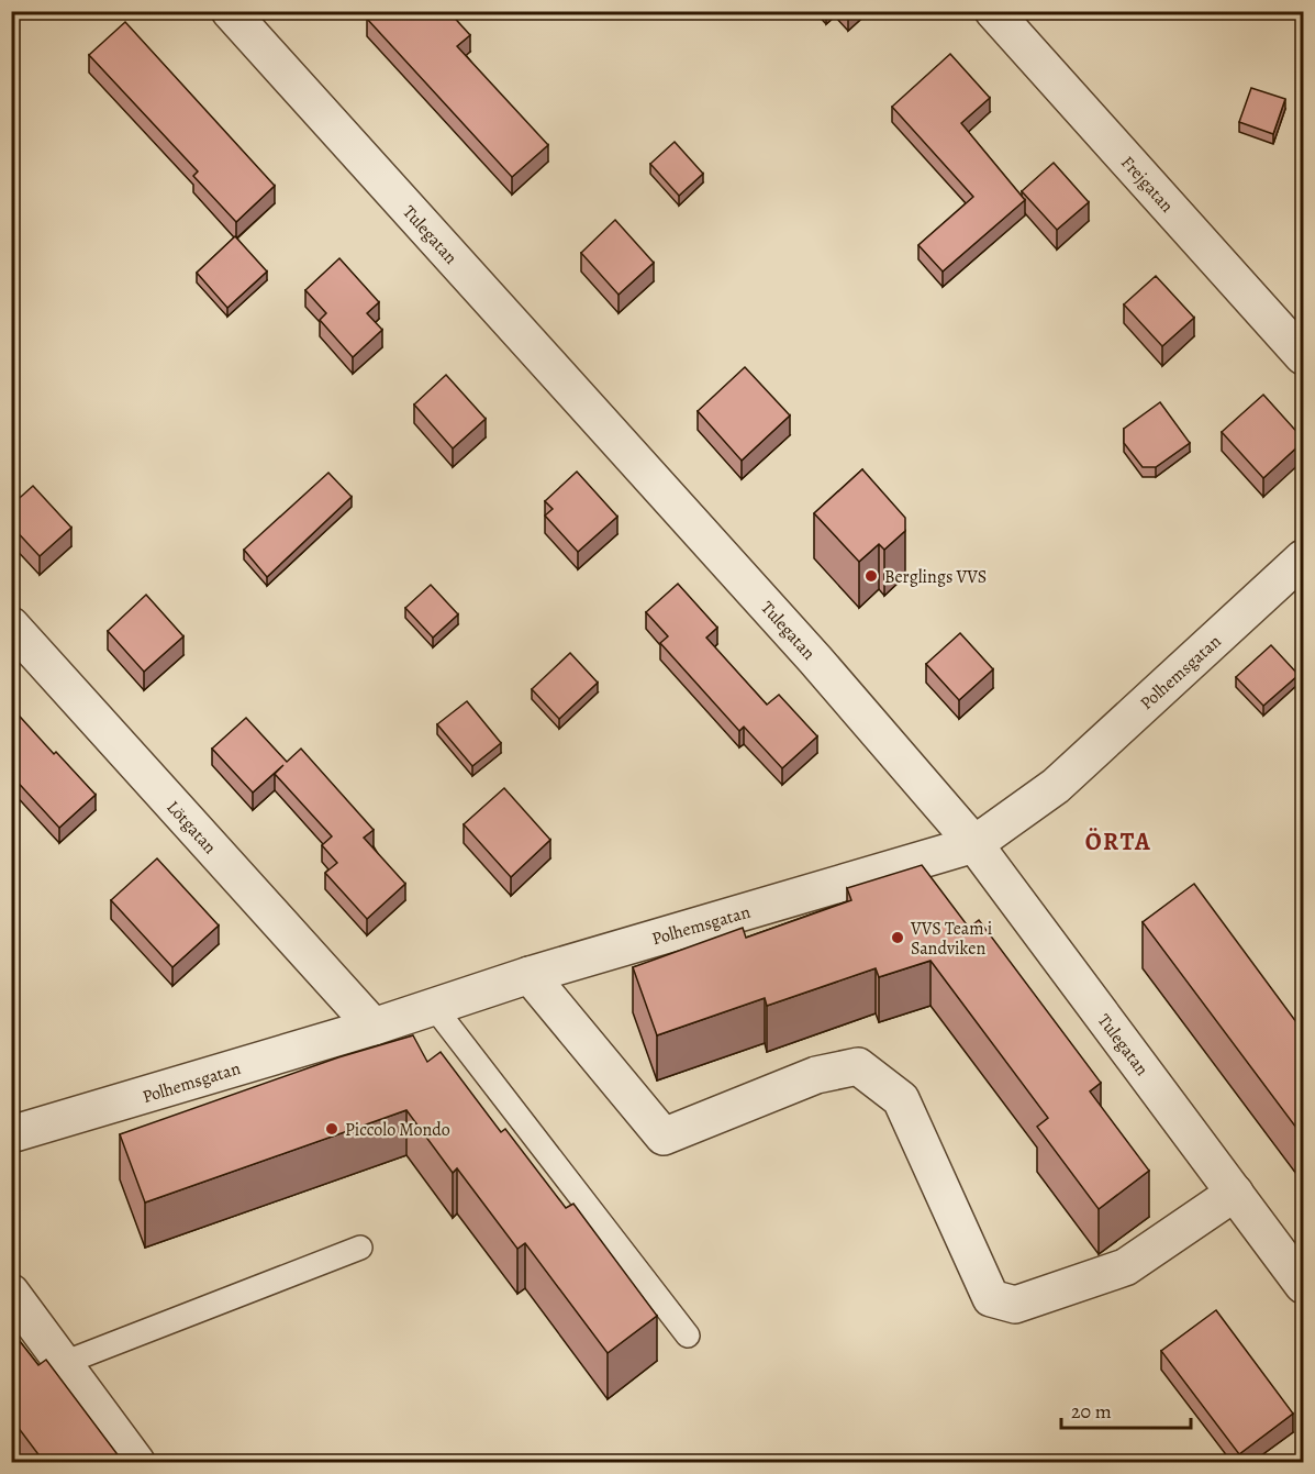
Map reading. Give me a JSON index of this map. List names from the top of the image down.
{
  "streets": {
    "street": [
      "Frejgatan",
      "Tulegatan",
      "Polhemsgatan",
      "Lötgatan"
    ]
  },
  "crossings": [
    ["Tulegatan", "Polhemsgatan"],
    ["Polhemsgatan", "Lötgatan"]
  ],
  "districts": ["ÖRTA"],
  "places": ["Berglings VVS", "VVS Team i Sandviken", "Piccolo Mondo"],
  "scale_bar": "20 m"
}
